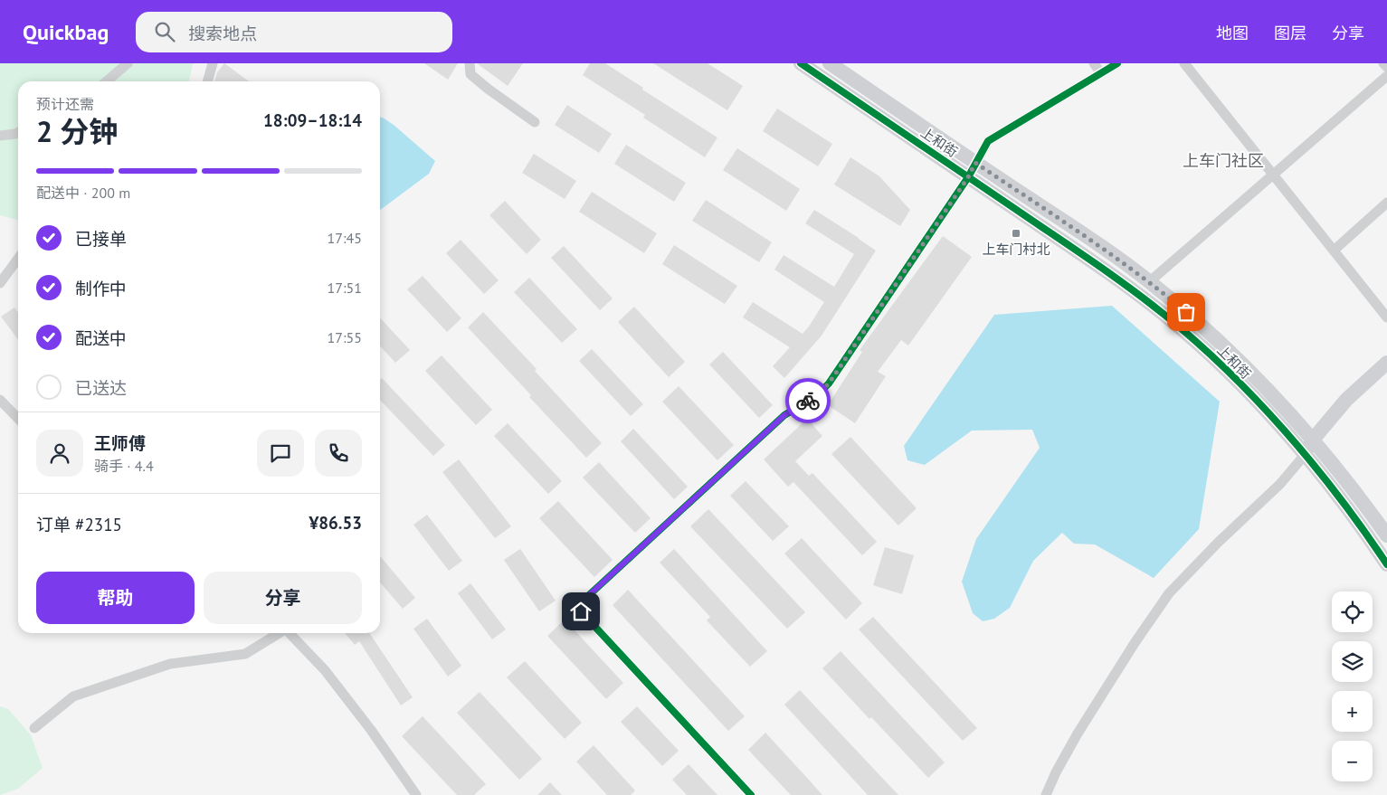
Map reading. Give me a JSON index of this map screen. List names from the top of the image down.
{
  "streets": {
    "street": ["上和街"]
  },
  "districts": ["上车门社区"],
  "places": {
    "transit": ["上车门村北"]
  },
  "page": {
    "header": "Quickbag",
    "search": "搜索地点",
    "nav": ["地图", "图层", "分享"],
    "heading": ["2 分钟", "预计还需", "18:09–18:14"],
    "panel": [
      "王师傅",
      "骑手 · 4.4",
      "订单 #2315",
      "¥86.53"
    ],
    "bar": "配送中 · 200 m",
    "list": [
      ["已接单", "17:45"],
      ["制作中", "17:51"],
      ["配送中", "17:55"],
      "已送达"
    ],
    "buttons": ["帮助", "分享"],
    "map_buttons": ["+", "−"]
  }
}
